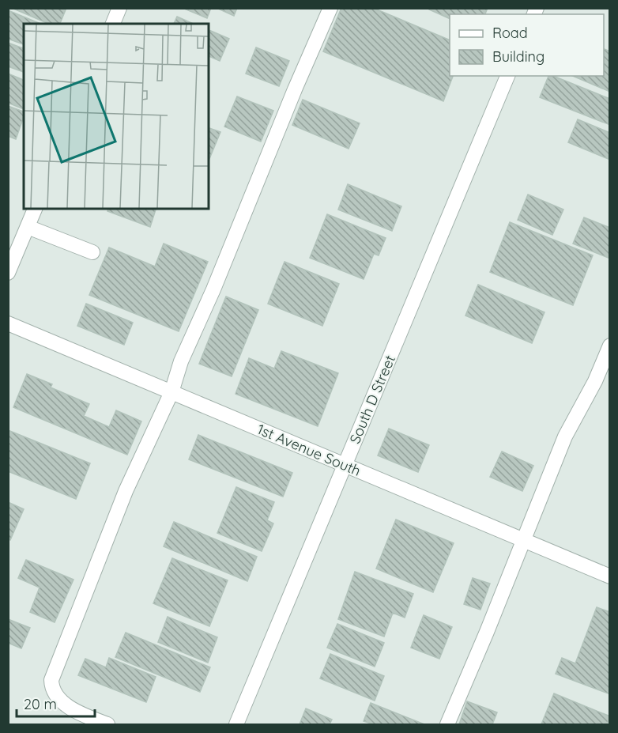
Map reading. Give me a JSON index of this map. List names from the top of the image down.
{
  "streets": {
    "street": ["South D Street", "1st Avenue South"]
  },
  "crossings": [
    ["South D Street", "1st Avenue South"]
  ],
  "legend": ["Road", "Building"],
  "scale_bar": "20 m"
}
